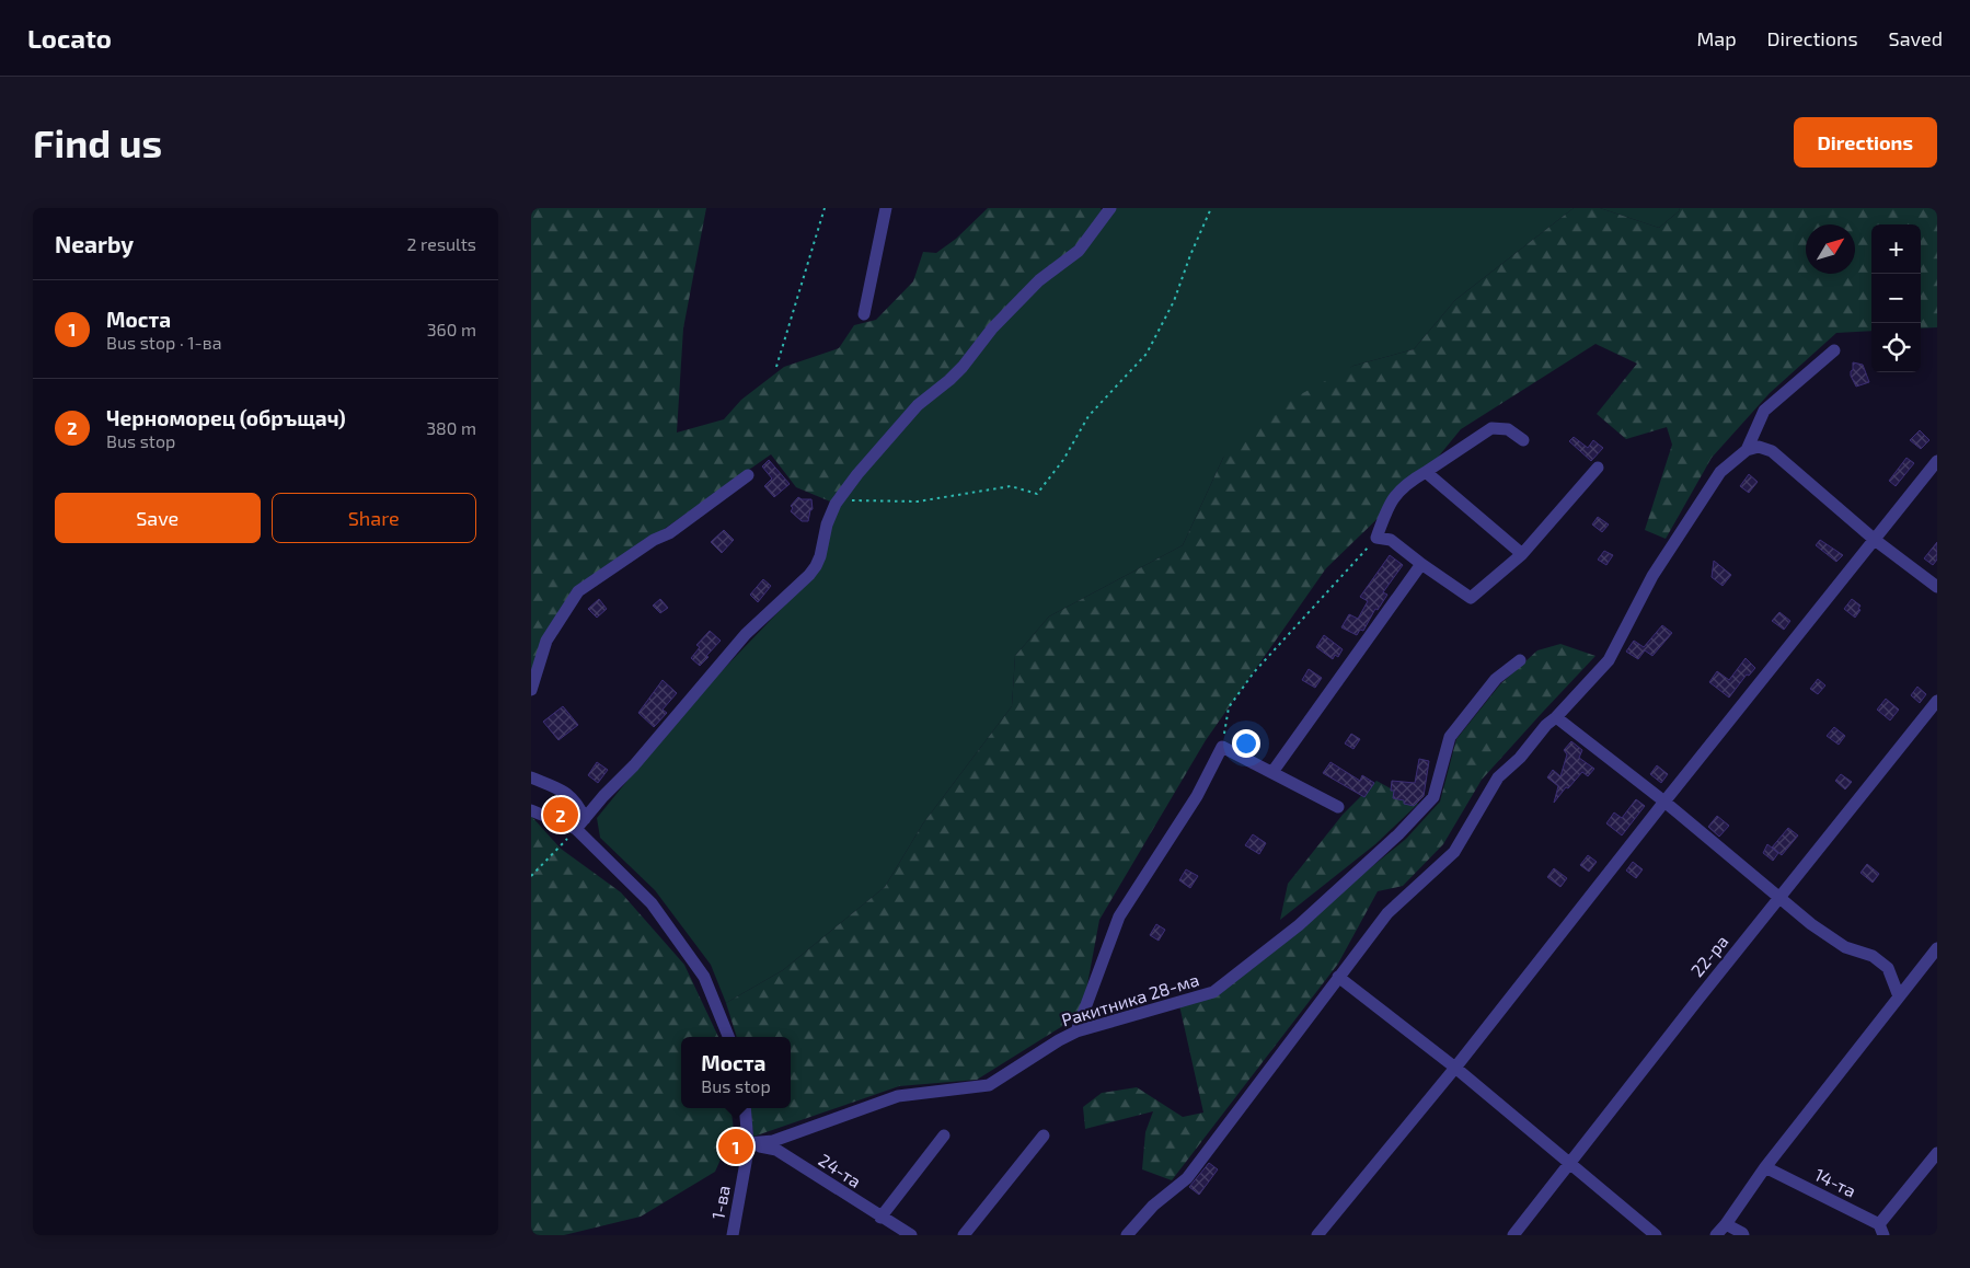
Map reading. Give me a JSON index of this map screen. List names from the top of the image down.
{
  "streets": {
    "street": [
      "22-ра",
      "Ракитника 28-ма",
      "24-та",
      "14-та",
      "1-ва"
    ]
  },
  "crossings": [
    ["Ракитника 28-ма", "24-та"],
    ["Ракитника 28-ма", "1-ва"],
    ["24-та", "1-ва"]
  ],
  "north": "top right",
  "page": {
    "header": "Locato",
    "nav": ["Map", "Directions", "Saved"],
    "buttons": [
      "Directions",
      ["Save", "Share"]
    ],
    "title": "Find us",
    "heading": ["Nearby", "2 results"],
    "map_buttons": ["+", "−"],
    "list": [
      {
        "mark": "1",
        "name": "Моста",
        "note": "Bus stop · 1-ва",
        "value": "360 m"
      },
      {
        "mark": "2",
        "name": "Черноморец (обръщач)",
        "note": "Bus stop",
        "value": "380 m"
      }
    ],
    "pins": ["2", "1"],
    "popup": ["Моста", "Bus stop"]
  }
}
